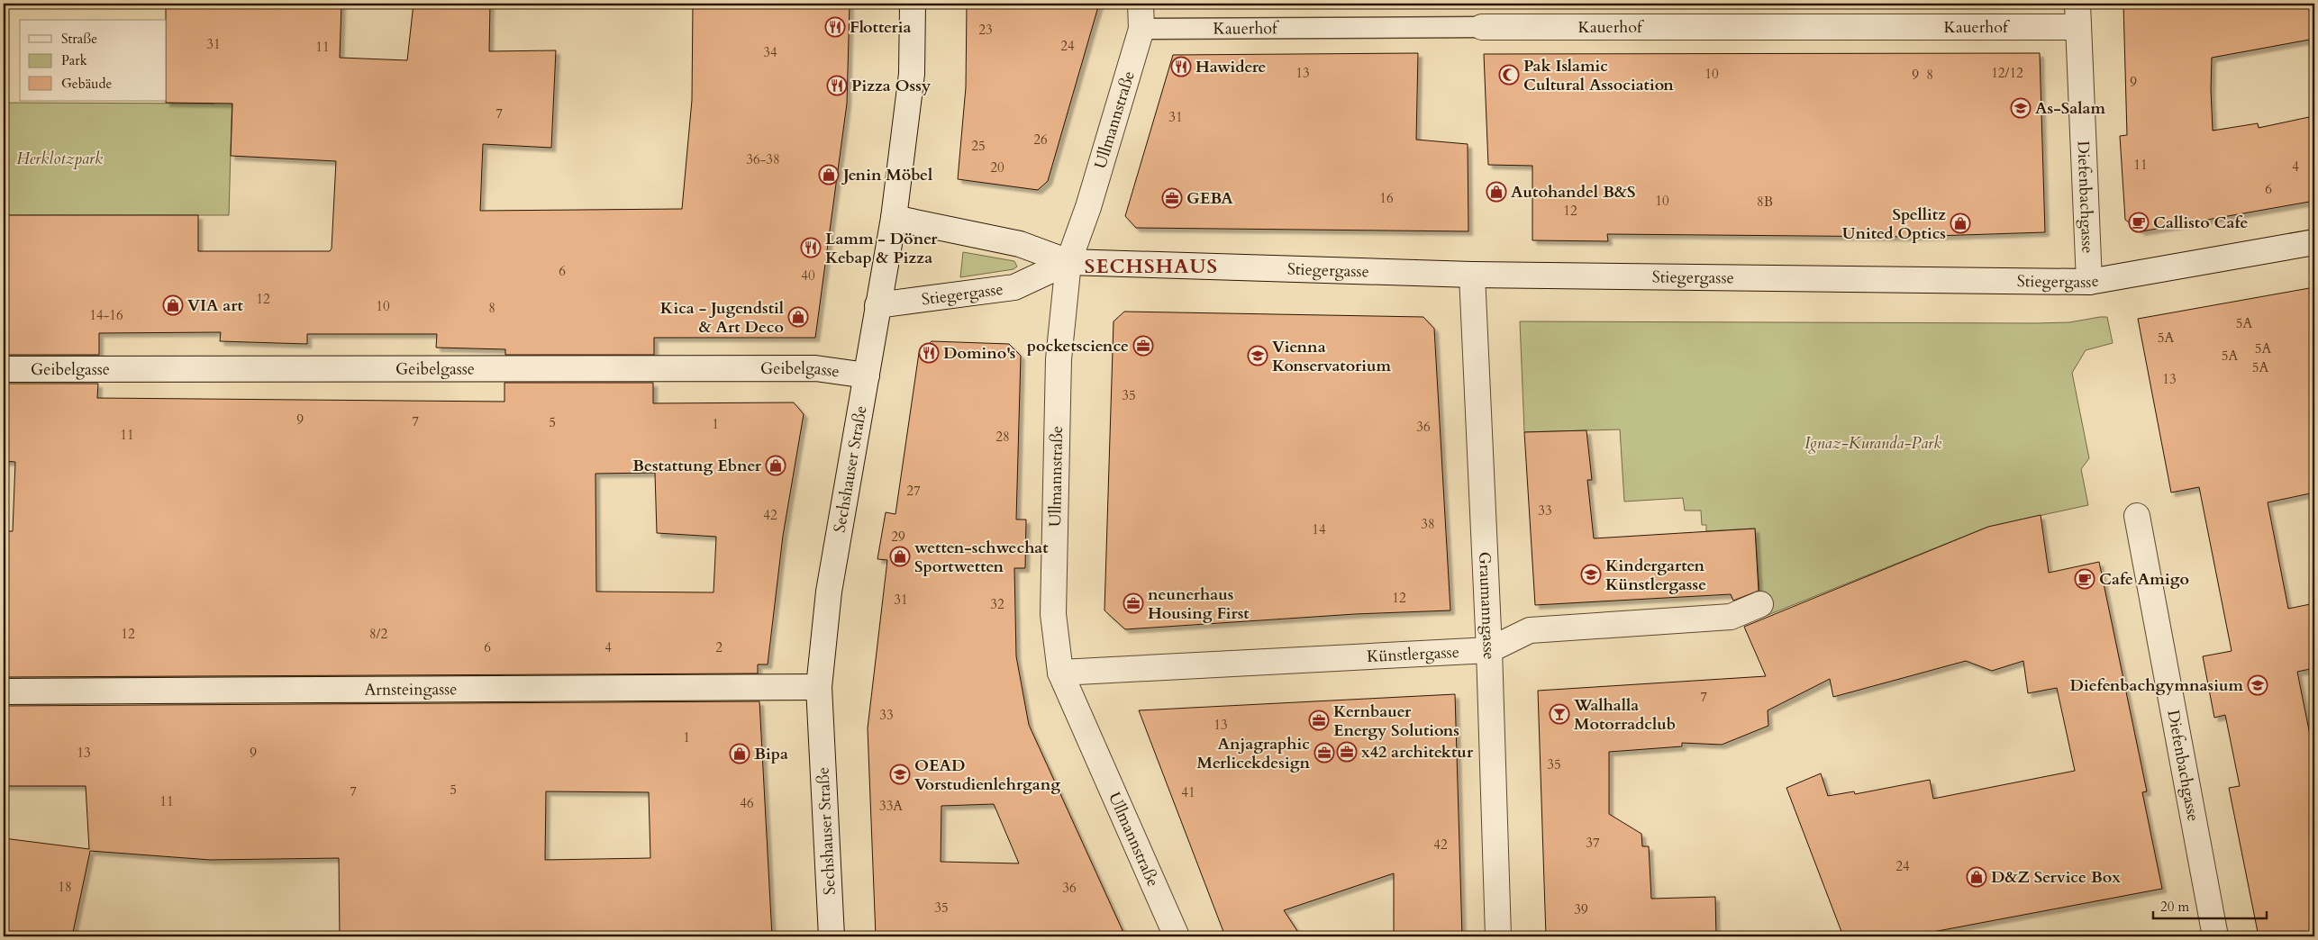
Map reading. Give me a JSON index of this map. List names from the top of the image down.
{
  "streets": {
    "street": [
      "Kauerhof",
      "Ullmannstraße",
      "Diefenbachgasse",
      "Stiegergasse",
      "Geibelgasse",
      "Sechshauser Straße",
      "Graumanngasse",
      "Künstlergasse",
      "Arnsteingasse"
    ]
  },
  "crossings": [
    ["Kauerhof", "Ullmannstraße"],
    ["Kauerhof", "Diefenbachgasse"],
    ["Ullmannstraße", "Stiegergasse"],
    ["Ullmannstraße", "Künstlergasse"],
    ["Diefenbachgasse", "Stiegergasse"],
    ["Stiegergasse", "Sechshauser Straße"],
    ["Stiegergasse", "Graumanngasse"],
    ["Geibelgasse", "Sechshauser Straße"],
    ["Sechshauser Straße", "Arnsteingasse"],
    ["Graumanngasse", "Künstlergasse"]
  ],
  "districts": ["SECHSHAUS"],
  "parks": ["Herklotzpark", "Ignaz-Kuranda-Park"],
  "places": {
    "restaurant": [
      "Flotteria",
      "Hawidere",
      "Pizza Ossy",
      "Lamm - Döner Kebap & Pizza",
      "Domino's"
    ],
    "mosque": ["Pak Islamic Cultural Association"],
    "school or university": [
      "As-Salam",
      "Vienna Konservatorium",
      "Kindergarten Künstlergasse",
      "Diefenbachgymnasium",
      "OEAD Vorstudienlehrgang"
    ],
    "shop": [
      "Jenin Möbel",
      "Autohandel B&S",
      "Spellitz United Optics",
      "VIA art",
      "Kica - Jugendstil & Art Deco",
      "Bestattung Ebner",
      "wetten-schwechat Sportwetten",
      "Bipa",
      "D&Z Service Box"
    ],
    "office": [
      "GEBA",
      "pocketscience",
      "neunerhaus Housing First",
      "Kernbauer Energy Solutions",
      "x42 architektur",
      "Anjagraphic Merlicekdesign"
    ],
    "cafe": ["Callisto Cafe", "Cafe Amigo"],
    "bar": ["Walhalla Motorradclub"]
  },
  "house_numbers": [
    "23",
    "31",
    "24",
    "11",
    "34",
    "13",
    "12/12",
    "10",
    "9",
    "8",
    "9",
    "7",
    "31",
    "26",
    "25",
    "36-38",
    "11",
    "4",
    "20",
    "6",
    "16",
    "10",
    "8B",
    "12",
    "6",
    "40",
    "12",
    "10",
    "8",
    "14-16",
    "5A",
    "5A",
    "5A",
    "5A",
    "5A",
    "13",
    "35",
    "9",
    "7",
    "5",
    "1",
    "36",
    "11",
    "28",
    "27",
    "33",
    "42",
    "38",
    "14",
    "29",
    "12",
    "31",
    "32",
    "12",
    "8/2",
    "6",
    "4",
    "2",
    "7",
    "33",
    "13",
    "1",
    "13",
    "9",
    "35",
    "5",
    "7",
    "41",
    "11",
    "46",
    "33A",
    "37",
    "42",
    "24",
    "18",
    "36",
    "35",
    "39"
  ],
  "legend": ["Straße", "Park", "Gebäude"],
  "scale_bar": "20 m"
}
